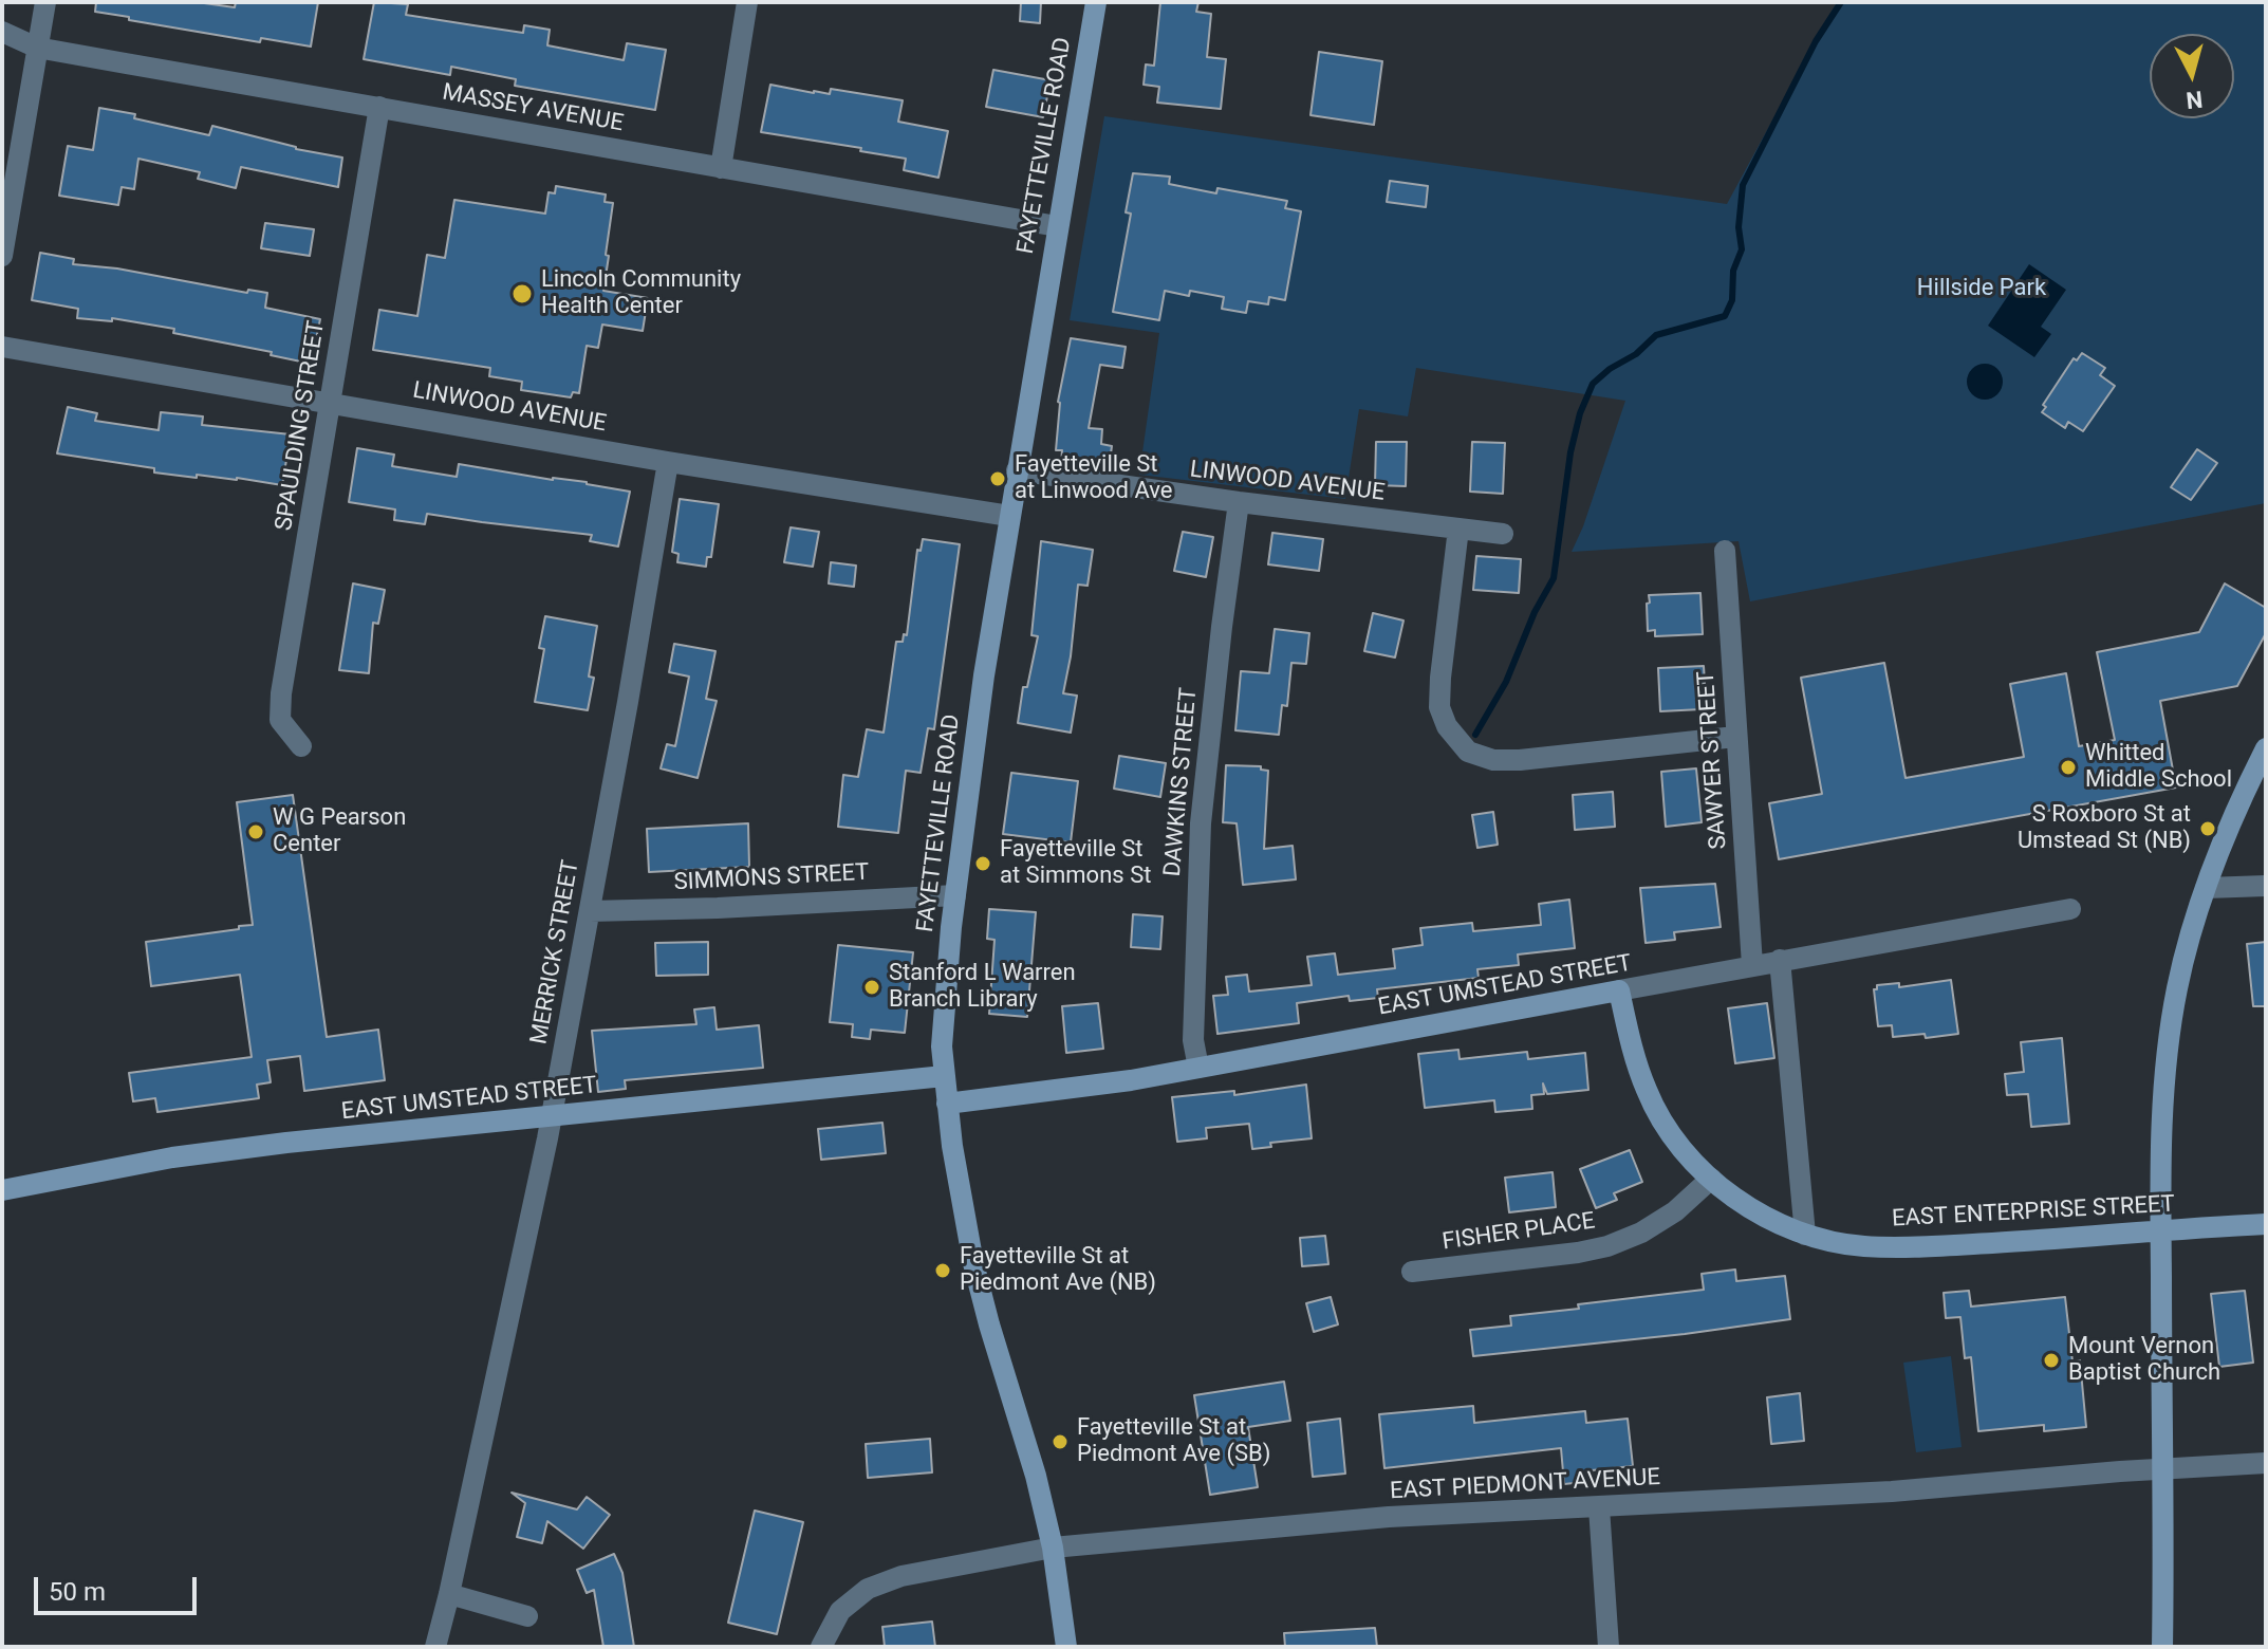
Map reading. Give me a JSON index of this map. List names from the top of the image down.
{
  "streets": {
    "street": [
      "MASSEY AVENUE",
      "FAYETTEVILLE ROAD",
      "LINWOOD AVENUE",
      "SPAULDING STREET",
      "SAWYER STREET",
      "DAWKINS STREET",
      "SIMMONS STREET",
      "MERRICK STREET",
      "EAST UMSTEAD STREET",
      "EAST ENTERPRISE STREET",
      "FISHER PLACE",
      "EAST PIEDMONT AVENUE"
    ]
  },
  "crossings": [
    ["MASSEY AVENUE", "FAYETTEVILLE ROAD"],
    ["MASSEY AVENUE", "SPAULDING STREET"],
    ["FAYETTEVILLE ROAD", "LINWOOD AVENUE"],
    ["FAYETTEVILLE ROAD", "SIMMONS STREET"],
    ["FAYETTEVILLE ROAD", "EAST UMSTEAD STREET"],
    ["FAYETTEVILLE ROAD", "EAST PIEDMONT AVENUE"],
    ["LINWOOD AVENUE", "SPAULDING STREET"],
    ["LINWOOD AVENUE", "DAWKINS STREET"],
    ["LINWOOD AVENUE", "MERRICK STREET"],
    ["SAWYER STREET", "EAST UMSTEAD STREET"],
    ["DAWKINS STREET", "EAST UMSTEAD STREET"],
    ["SIMMONS STREET", "MERRICK STREET"],
    ["MERRICK STREET", "EAST UMSTEAD STREET"],
    ["EAST UMSTEAD STREET", "EAST ENTERPRISE STREET"],
    ["EAST ENTERPRISE STREET", "FISHER PLACE"]
  ],
  "parks": ["Hillside Park"],
  "places": [
    "Lincoln Community Health Center",
    "Fayetteville St at Linwood Ave",
    "Whitted Middle School",
    "S Roxboro St at Umstead St (NB)",
    "W G Pearson Center",
    "Fayetteville St at Simmons St",
    "Stanford L Warren Branch Library",
    "Fayetteville St at Piedmont Ave (NB)",
    "Mount Vernon Baptist Church",
    "Fayetteville St at Piedmont Ave (SB)"
  ],
  "scale_bar": "50 m",
  "north": "bottom"
}
